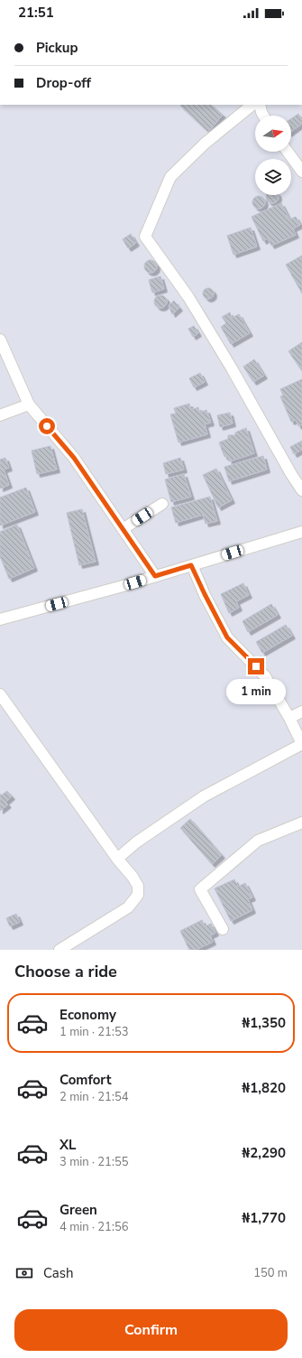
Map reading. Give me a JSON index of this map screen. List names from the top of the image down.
{
  "north": "right",
  "page": {
    "status": "21:51",
    "banner": ["Pickup", "Drop-off"],
    "bubble": "1 min",
    "heading": "Choose a ride",
    "list": [
      {
        "name": "Economy",
        "note": "1 min · 21:53",
        "value": "₦1,350"
      },
      {
        "name": "Comfort",
        "note": "2 min · 21:54",
        "value": "₦1,820"
      },
      {
        "name": "XL",
        "note": "3 min · 21:55",
        "value": "₦2,290"
      },
      {
        "name": "Green",
        "note": "4 min · 21:56",
        "value": "₦1,770"
      }
    ],
    "pay": ["Cash", "150 m"],
    "buttons": "Confirm"
  }
}
